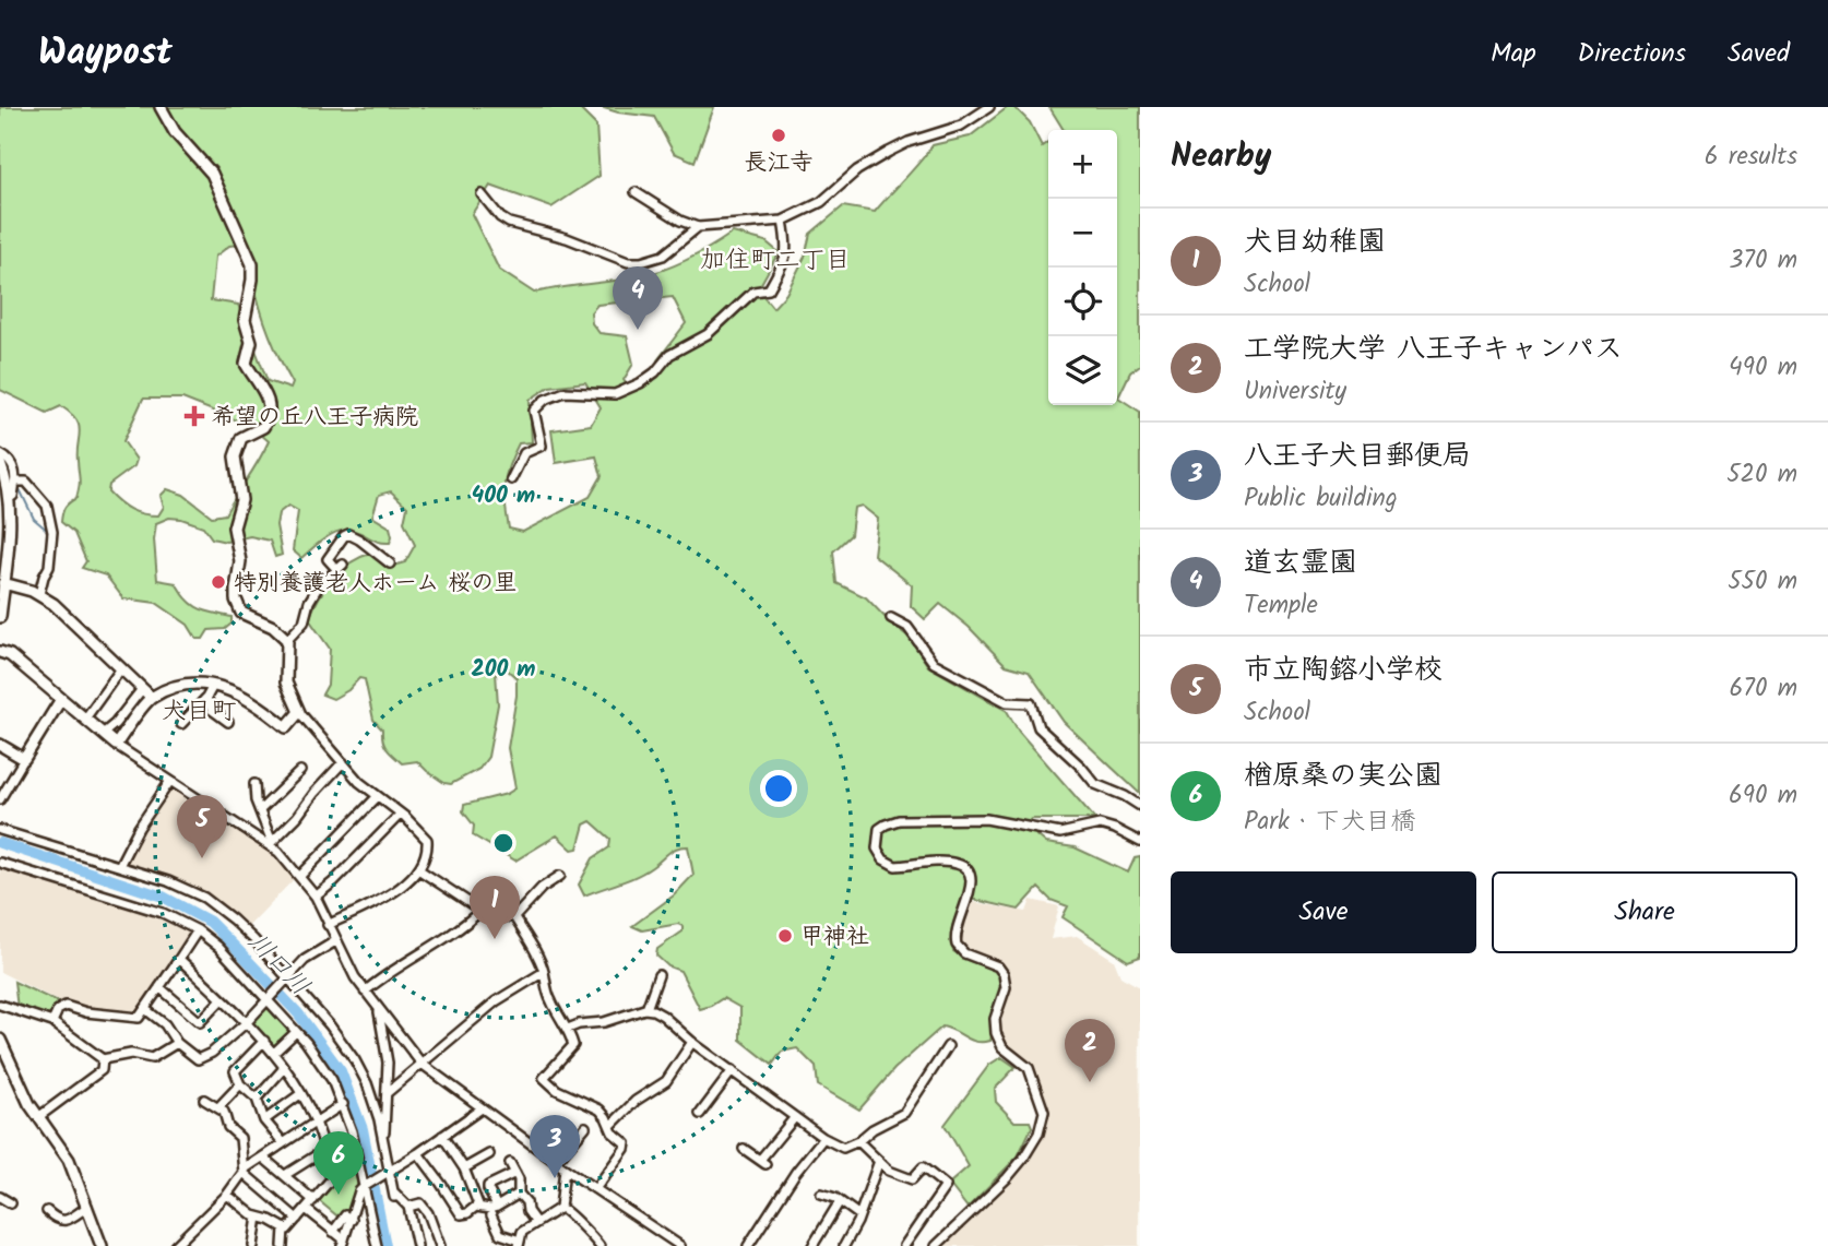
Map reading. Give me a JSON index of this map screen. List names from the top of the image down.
{
  "districts": ["加住町二丁目", "犬目町"],
  "water": ["川口川"],
  "places": {
    "other": ["長江寺", "特別養護老人ホーム 桜の里", "甲神社"],
    "health": ["希望の丘八王子病院"]
  },
  "page": {
    "header": "Waypost",
    "nav": ["Map", "Directions", "Saved"],
    "heading": ["Nearby", "6 results"],
    "map_buttons": ["+", "−"],
    "list": [
      {
        "mark": "1",
        "name": "犬目幼稚園",
        "note": "School",
        "value": "370 m"
      },
      {
        "mark": "2",
        "name": "工学院大学 八王子キャンパス",
        "note": "University",
        "value": "490 m"
      },
      {
        "mark": "3",
        "name": "八王子犬目郵便局",
        "note": "Public building",
        "value": "520 m"
      },
      {
        "mark": "4",
        "name": "道玄霊園",
        "note": "Temple",
        "value": "550 m"
      },
      {
        "mark": "5",
        "name": "市立陶鎔小学校",
        "note": "School",
        "value": "670 m"
      },
      {
        "mark": "6",
        "name": "楢原桑の実公園",
        "note": "Park · 下犬目橋",
        "value": "690 m"
      }
    ],
    "pins": [
      "4",
      "5",
      "1",
      "2",
      "3",
      "6"
    ],
    "buttons": ["Save", "Share"]
  },
  "rings": ["400 m", "200 m"]
}
